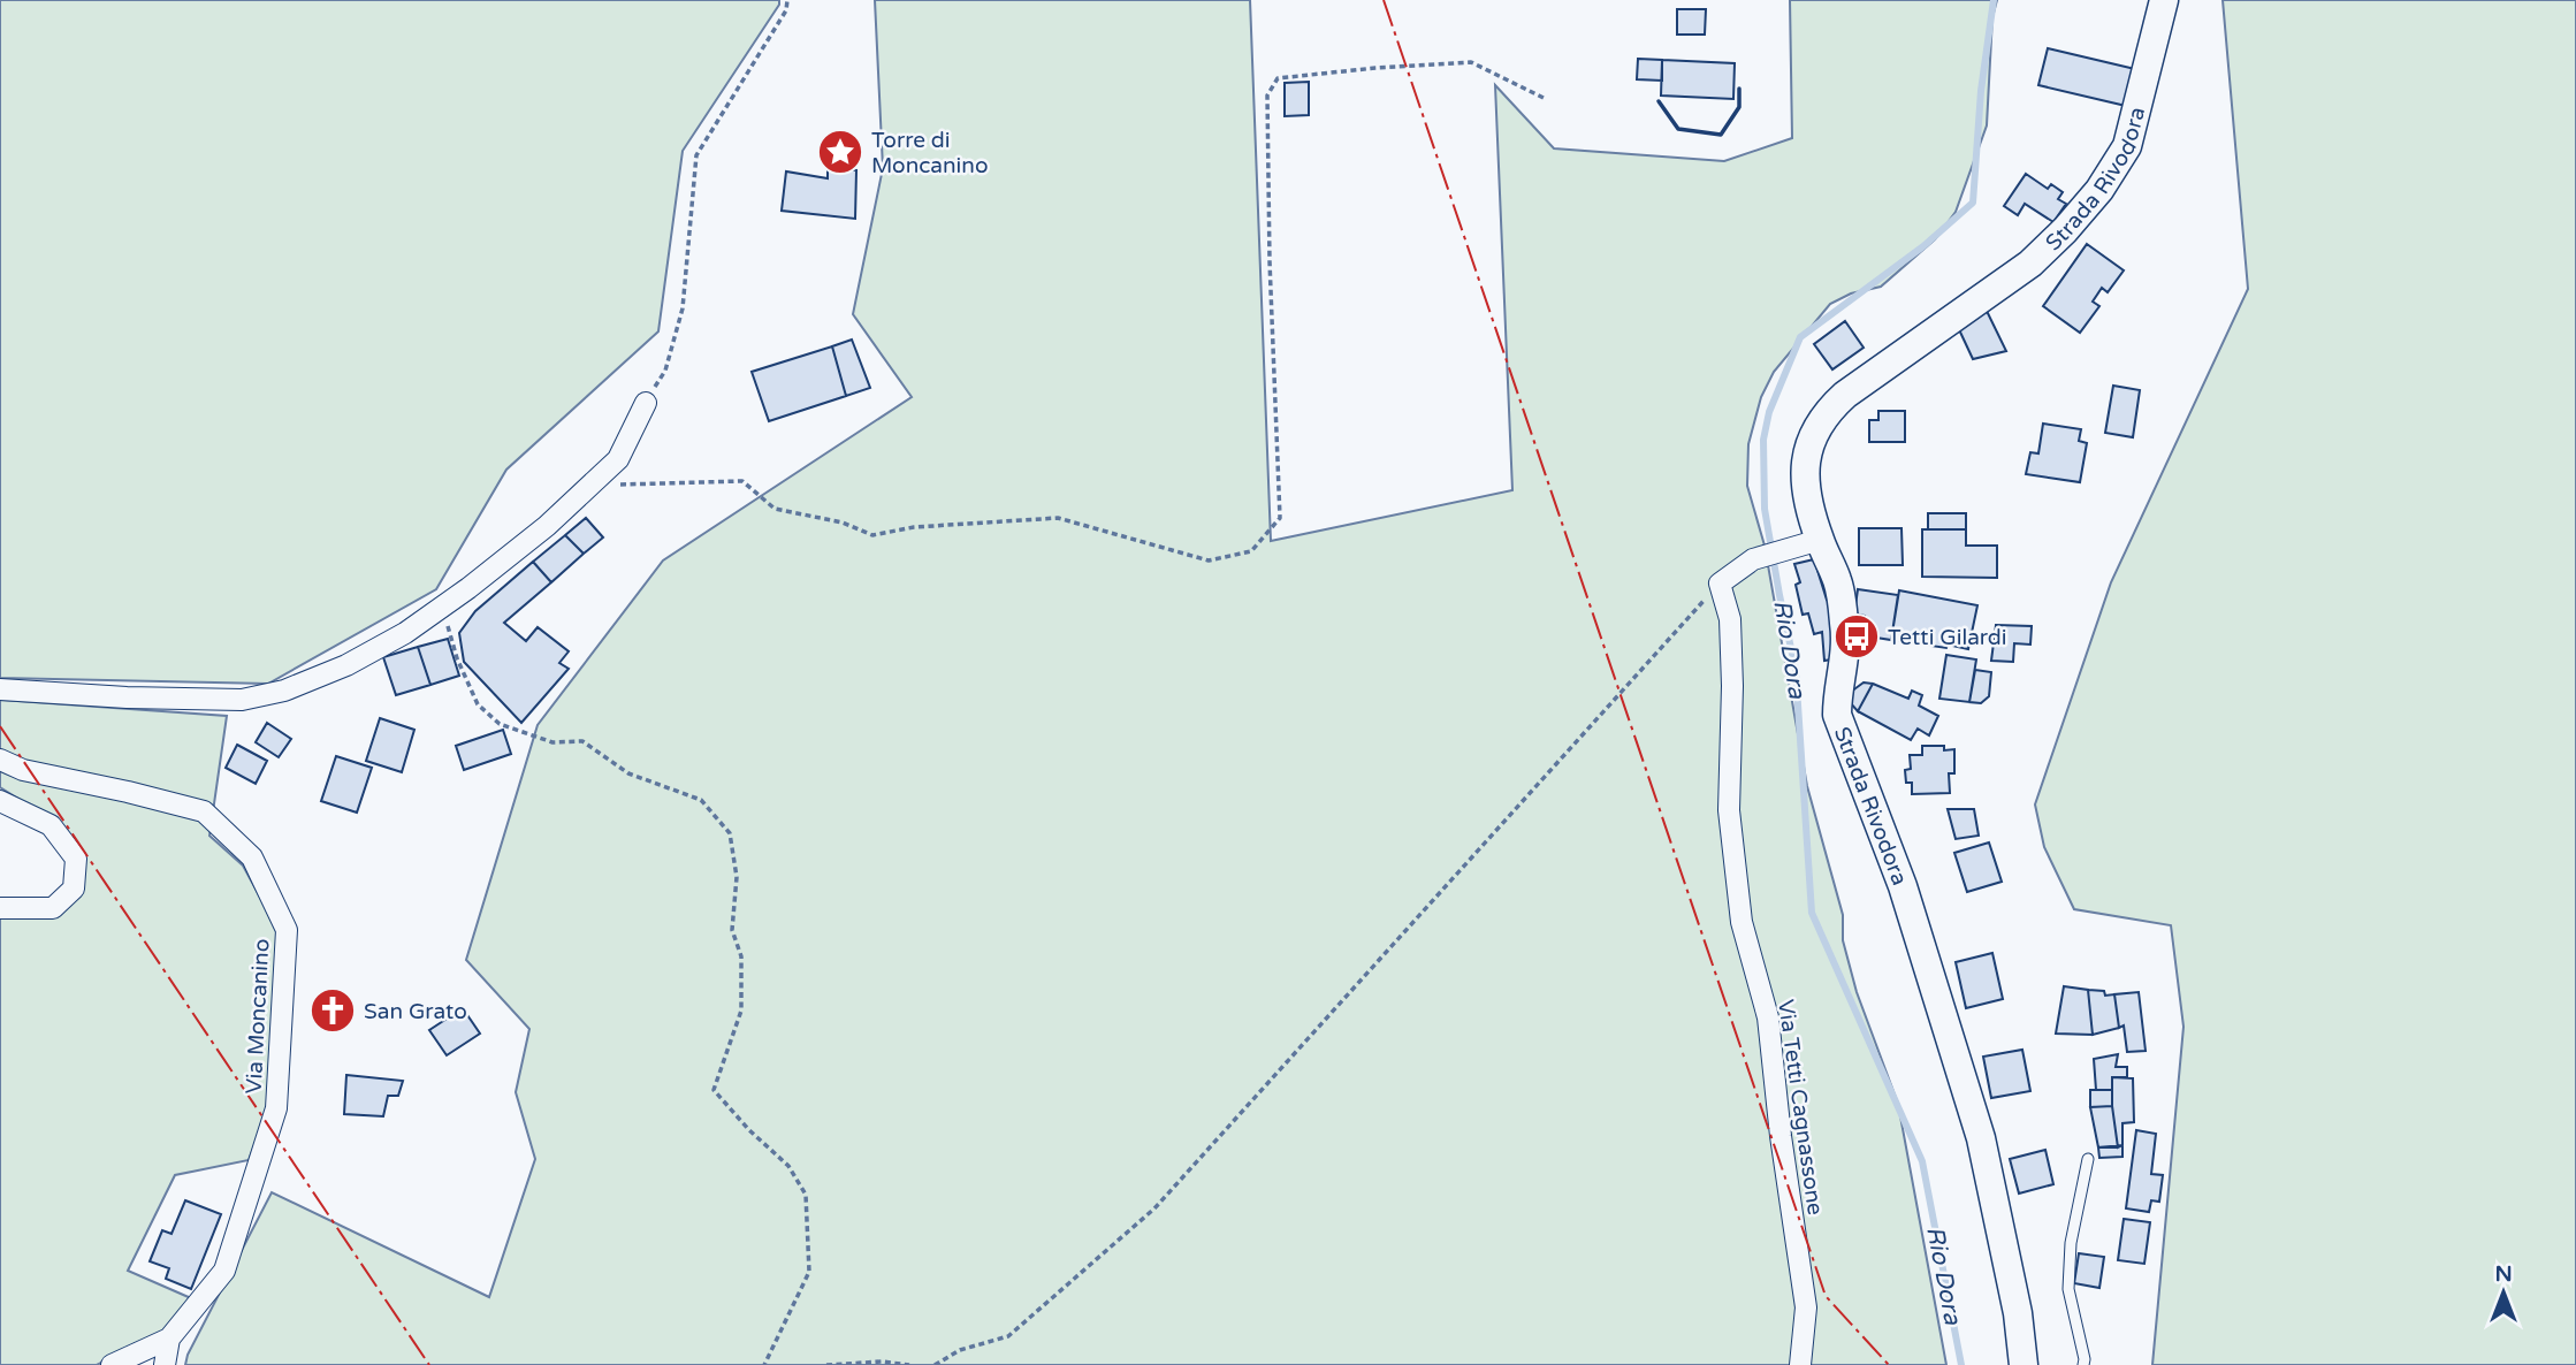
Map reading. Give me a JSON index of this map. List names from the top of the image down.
{
  "streets": {
    "street": ["Strada Rivodora", "Via Moncanino", "Via Tetti Cagnassone"]
  },
  "water": ["Rio Dora"],
  "places": {
    "place": ["Torre di Moncanino"],
    "bus stop": ["Tetti Gilardi"],
    "church": ["San Grato"]
  },
  "north": "top"
}
